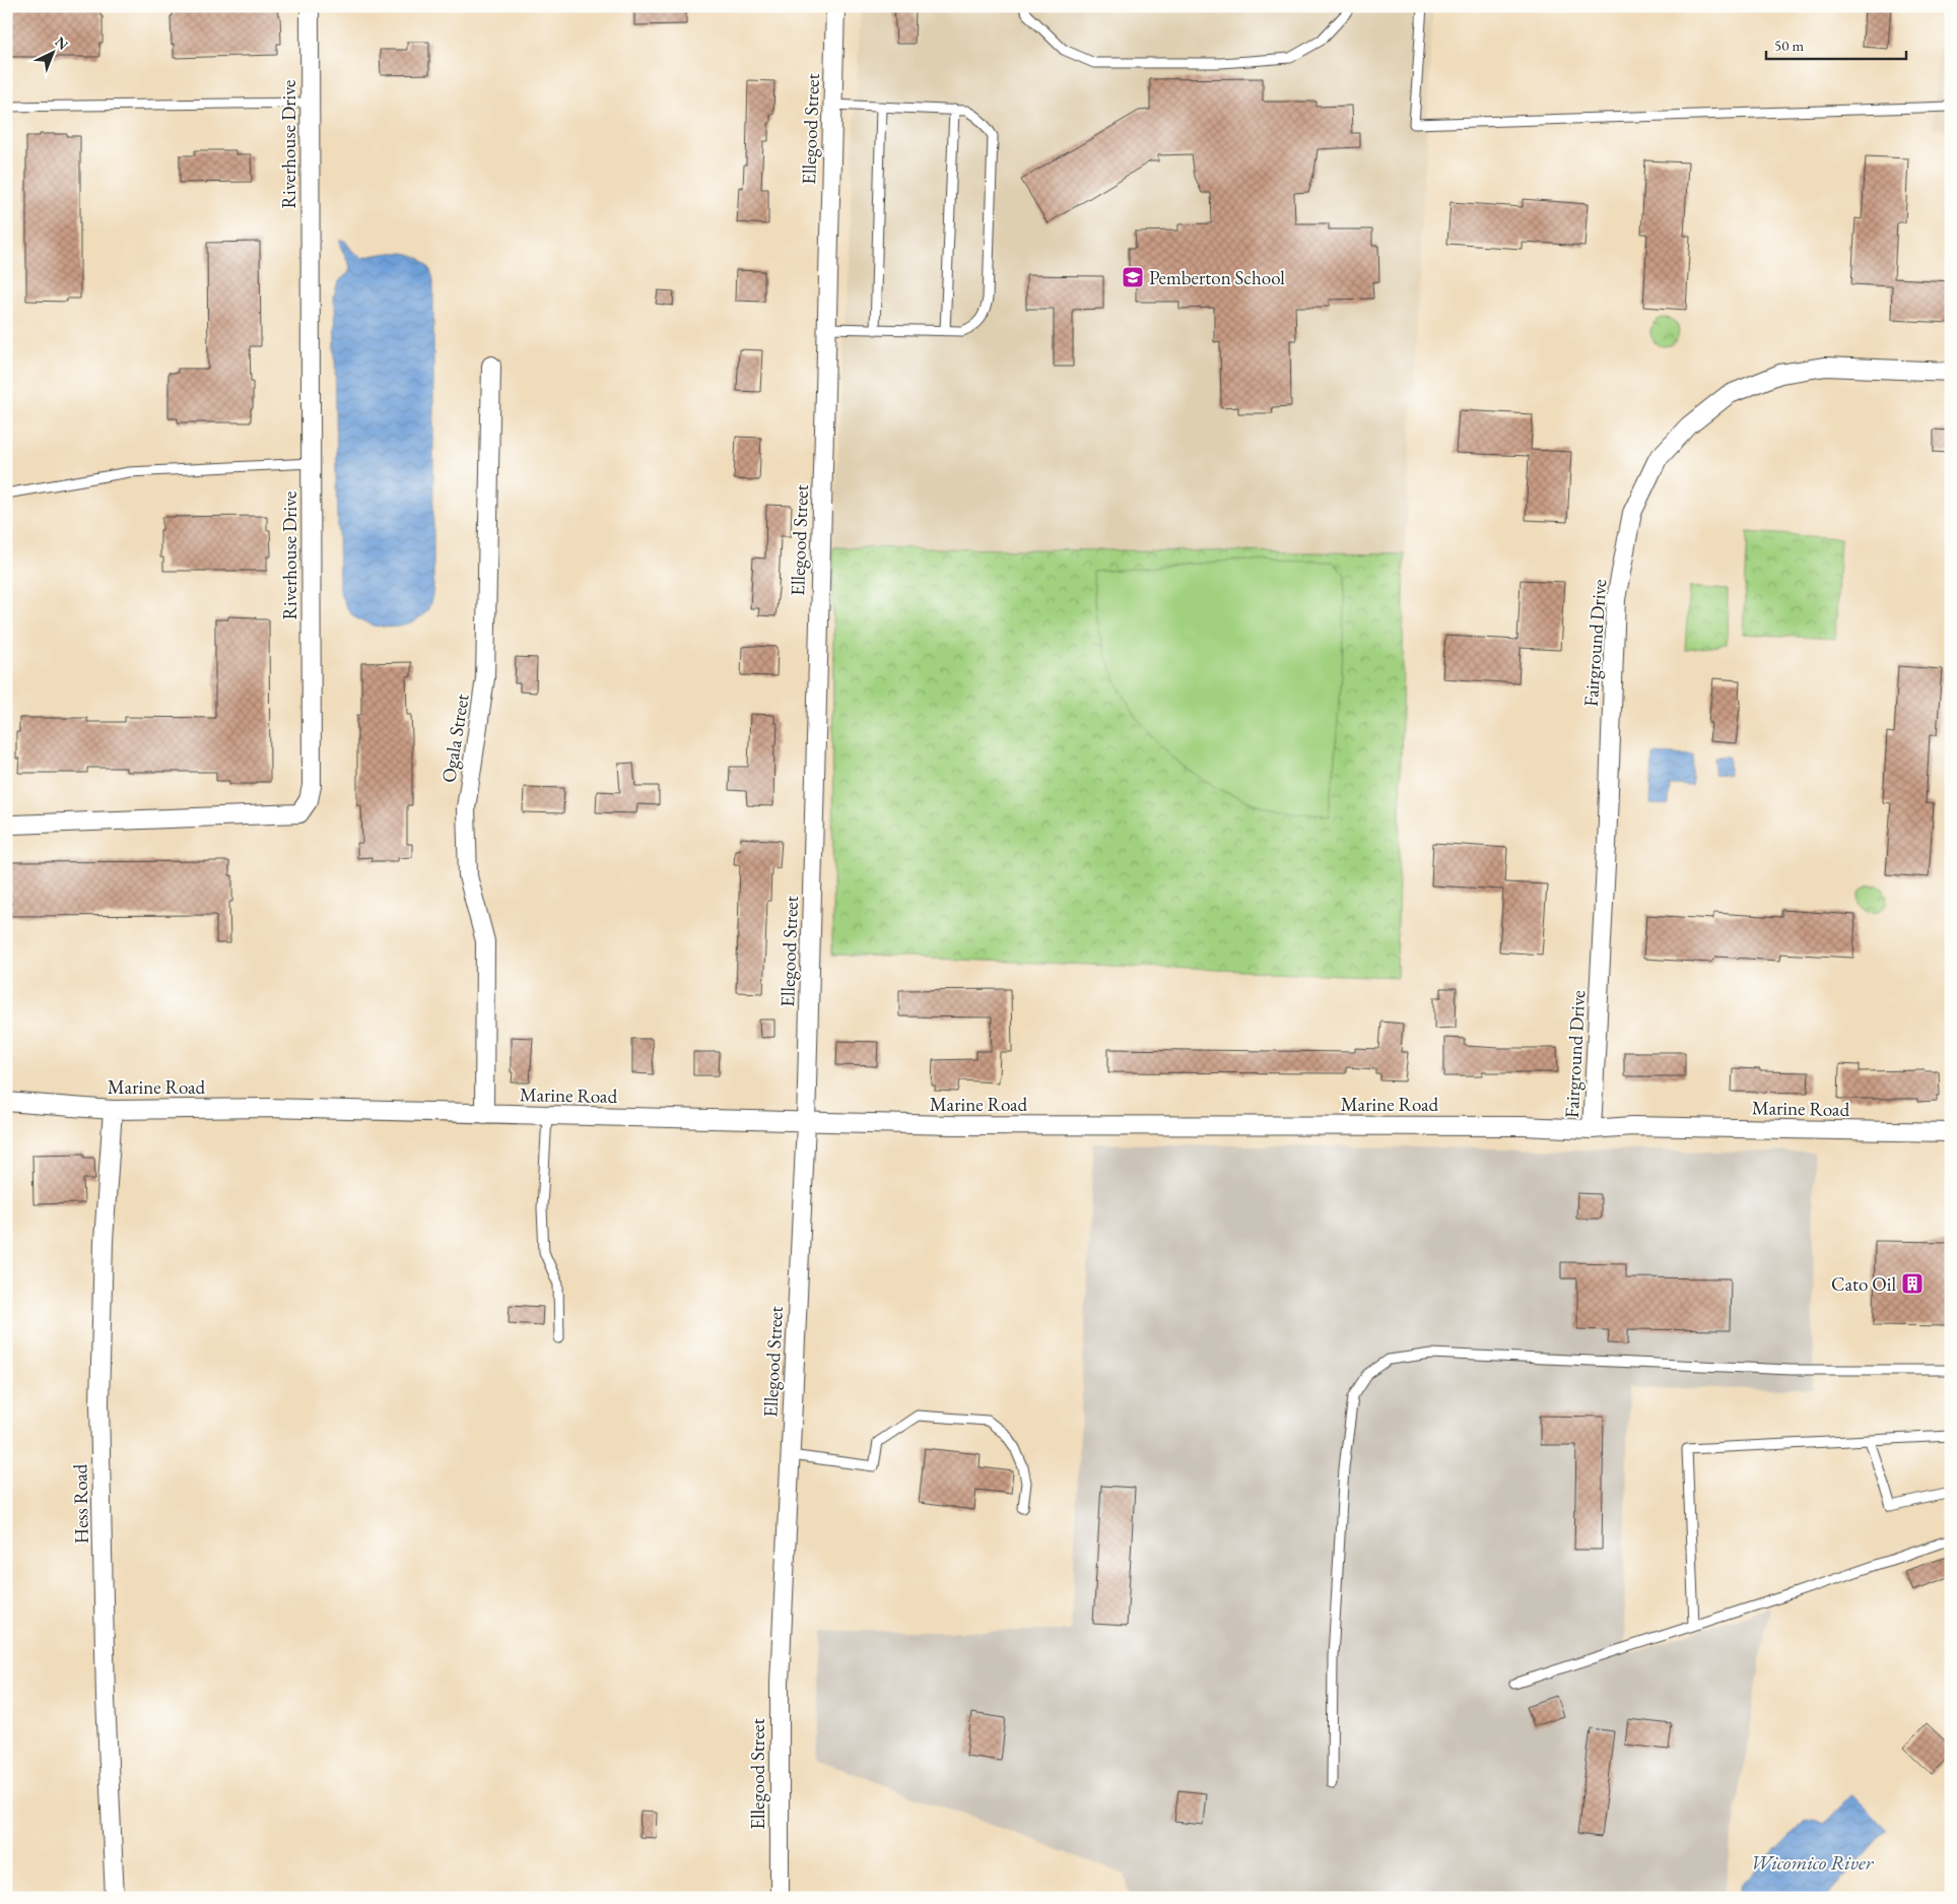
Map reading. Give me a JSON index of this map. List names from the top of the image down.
{
  "streets": {
    "street": [
      "Ellegood Street",
      "Riverhouse Drive",
      "Fairground Drive",
      "Ogala Street",
      "Marine Road",
      "Hess Road"
    ]
  },
  "crossings": [
    ["Ellegood Street", "Marine Road"],
    ["Fairground Drive", "Marine Road"],
    ["Ogala Street", "Marine Road"],
    ["Marine Road", "Hess Road"]
  ],
  "water": ["Wicomico River"],
  "places": {
    "school or university": ["Pemberton School"],
    "building": ["Cato Oil"]
  },
  "scale_bar": "50 m",
  "north": "top right"
}
